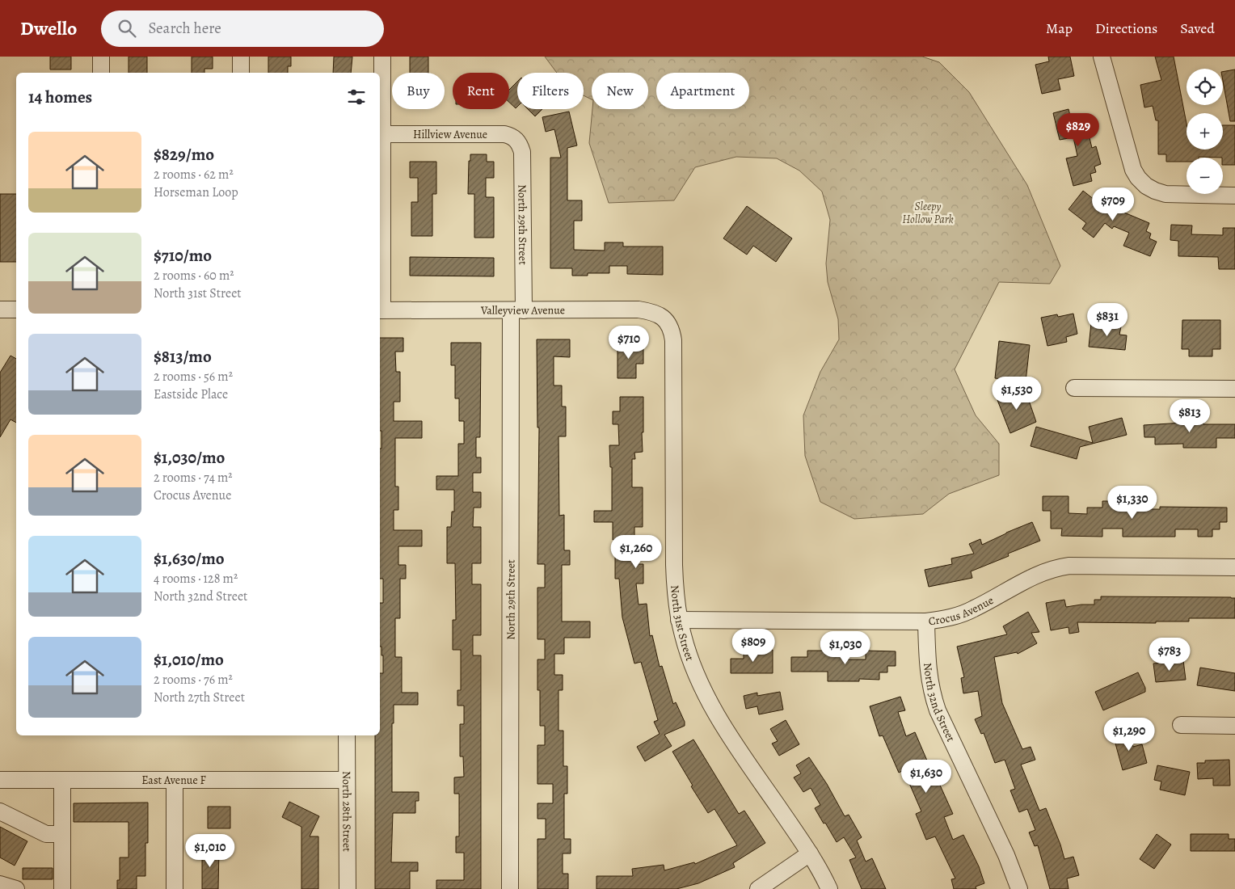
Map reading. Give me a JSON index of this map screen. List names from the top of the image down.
{
  "streets": {
    "street": [
      "Hillview Avenue",
      "North 29th Street",
      "Valleyview Avenue",
      "Crocus Avenue",
      "North 31st Street",
      "North 32nd Street",
      "East Avenue F",
      "North 28th Street"
    ]
  },
  "crossings": [
    ["Hillview Avenue", "North 29th Street"],
    ["North 29th Street", "Valleyview Avenue"],
    ["Valleyview Avenue", "North 31st Street"],
    ["Crocus Avenue", "North 31st Street"],
    ["Crocus Avenue", "North 32nd Street"],
    ["East Avenue F", "North 28th Street"]
  ],
  "parks": ["Sleepy Hollow Park"],
  "page": {
    "header": "Dwello",
    "search": "Search here",
    "nav": ["Map", "Directions", "Saved"],
    "map_buttons": ["+", "−"],
    "chip": [
      "Buy",
      "Rent",
      "Filters",
      "New",
      "Apartment"
    ],
    "heading": "14 homes",
    "price": [
      "$829",
      "$709",
      "$831",
      "$710",
      "$1,530",
      "$813",
      "$1,330",
      "$1,260",
      "$809",
      "$1,030",
      "$783",
      "$1,290",
      "$1,630",
      "$1,010"
    ],
    "list": [
      {
        "name": "$829/mo",
        "note": "2 rooms · 62 m² · Horseman Loop"
      },
      {
        "name": "$710/mo",
        "note": "2 rooms · 60 m² · North 31st Street"
      },
      {
        "name": "$813/mo",
        "note": "2 rooms · 56 m² · Eastside Place"
      },
      {
        "name": "$1,030/mo",
        "note": "2 rooms · 74 m² · Crocus Avenue"
      },
      {
        "name": "$1,630/mo",
        "note": "4 rooms · 128 m² · North 32nd Street"
      },
      {
        "name": "$1,010/mo",
        "note": "2 rooms · 76 m² · North 27th Street"
      }
    ]
  }
}
